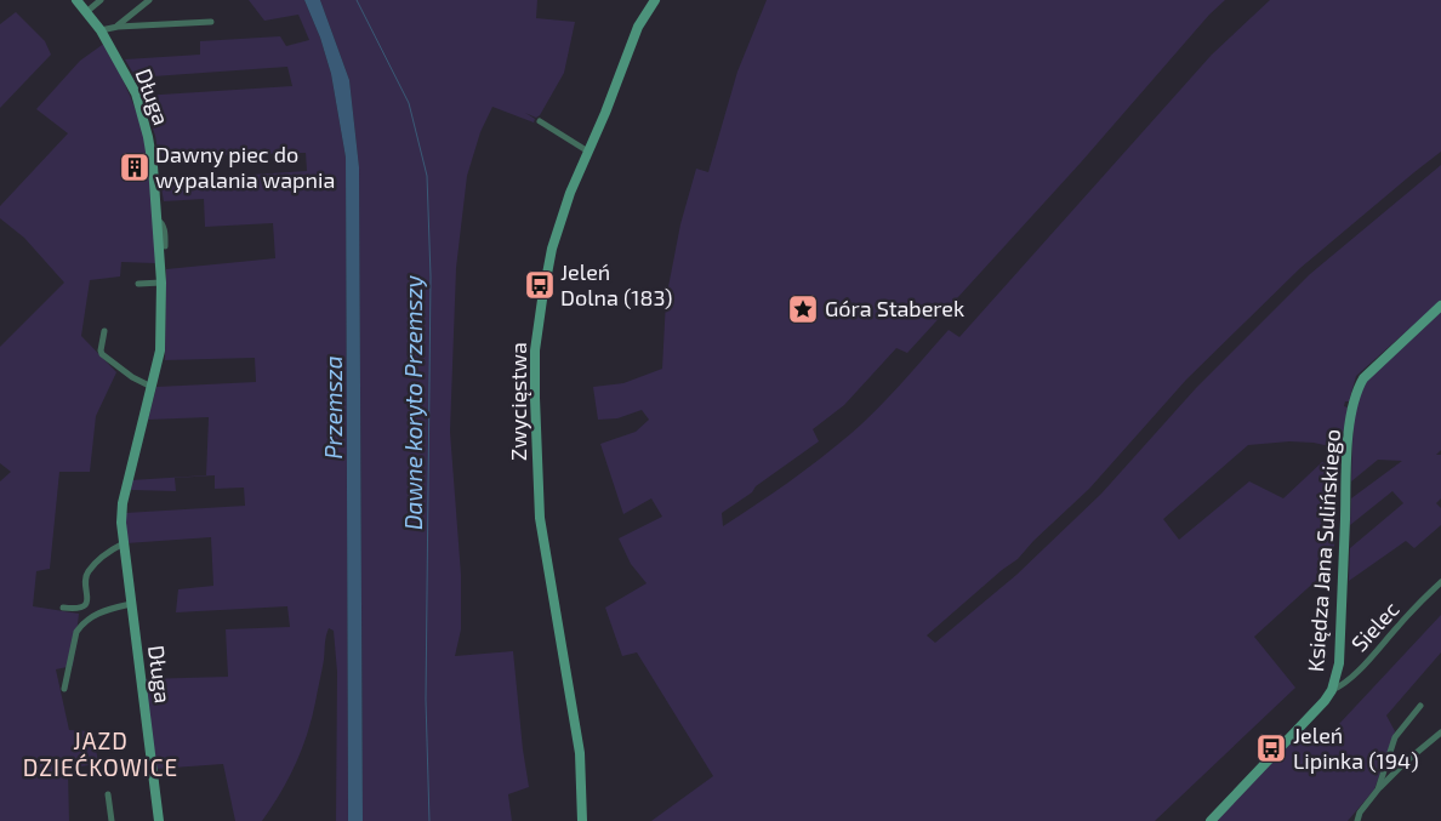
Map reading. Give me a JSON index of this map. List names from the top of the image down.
{
  "streets": {
    "street": [
      "Długa",
      "Zwycięstwa",
      "Księdza Jana Sulińskiego",
      "Sielec"
    ]
  },
  "crossings": [
    ["Księdza Jana Sulińskiego", "Sielec"]
  ],
  "districts": ["JAZD DZIEĆKOWICE"],
  "water": ["Dawne koryto Przemszy", "Przemsza"],
  "places": {
    "building": ["Dawny piec do wypalania wapnia"],
    "bus stop": ["Jeleń Dolna (183)", "Jeleń Lipinka (194)"],
    "place": ["Góra Staberek"]
  }
}
